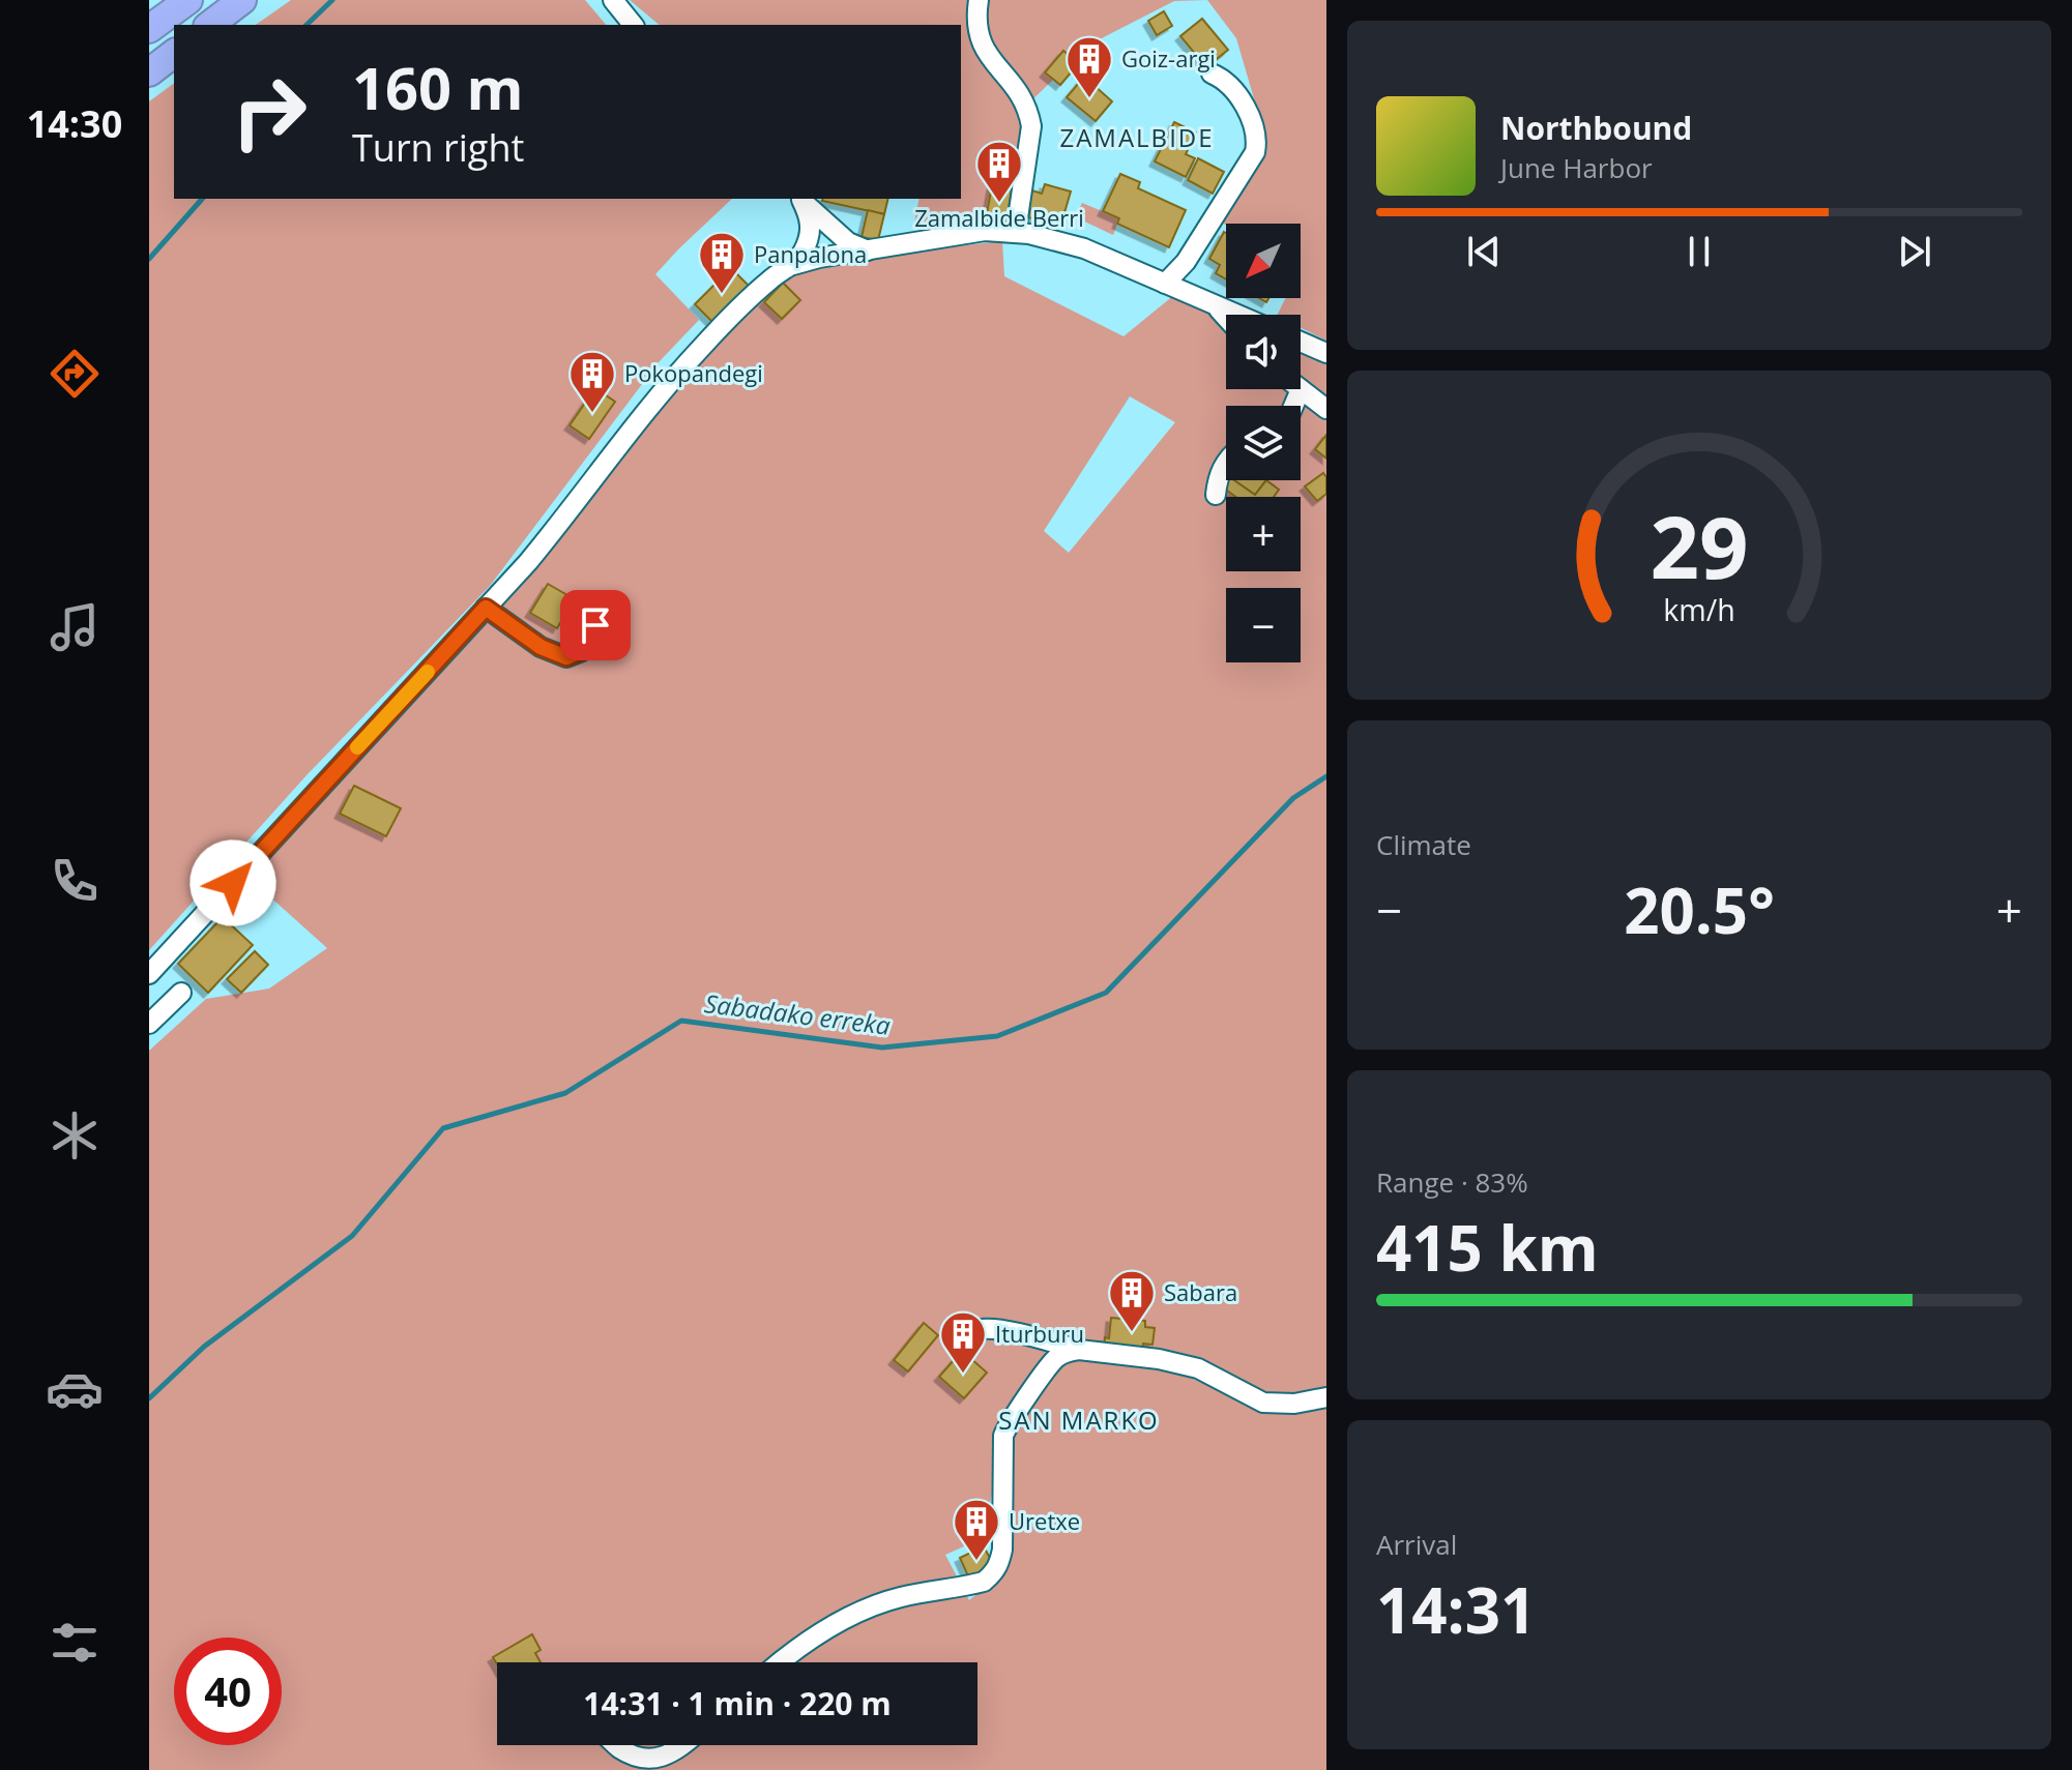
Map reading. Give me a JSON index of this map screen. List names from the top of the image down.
{
  "districts": ["ZAMALBIDE", "SAN MARKO"],
  "water": ["Sabadako erreka"],
  "places": {
    "building": [
      "Goiz-argi",
      "Zamalbide Berri",
      "Panpalona",
      "Pokopandegi",
      "Sabara",
      "Iturburu",
      "Uretxe"
    ]
  },
  "north": "bottom left",
  "page": {
    "tabs": "14:30",
    "turn": ["160 m", "Turn right"],
    "song": ["Northbound", "June Harbor"],
    "map_buttons": ["+", "−"],
    "tile": [
      "Climate",
      ["Range · 83%", "415 km"],
      ["Arrival", "14:31"]
    ],
    "heat": ["−", "20.5°", "+"],
    "limit": "40",
    "trip": "14:31 · 1 min · 220 m",
    "gauge": ["29", "km/h"]
  }
}
